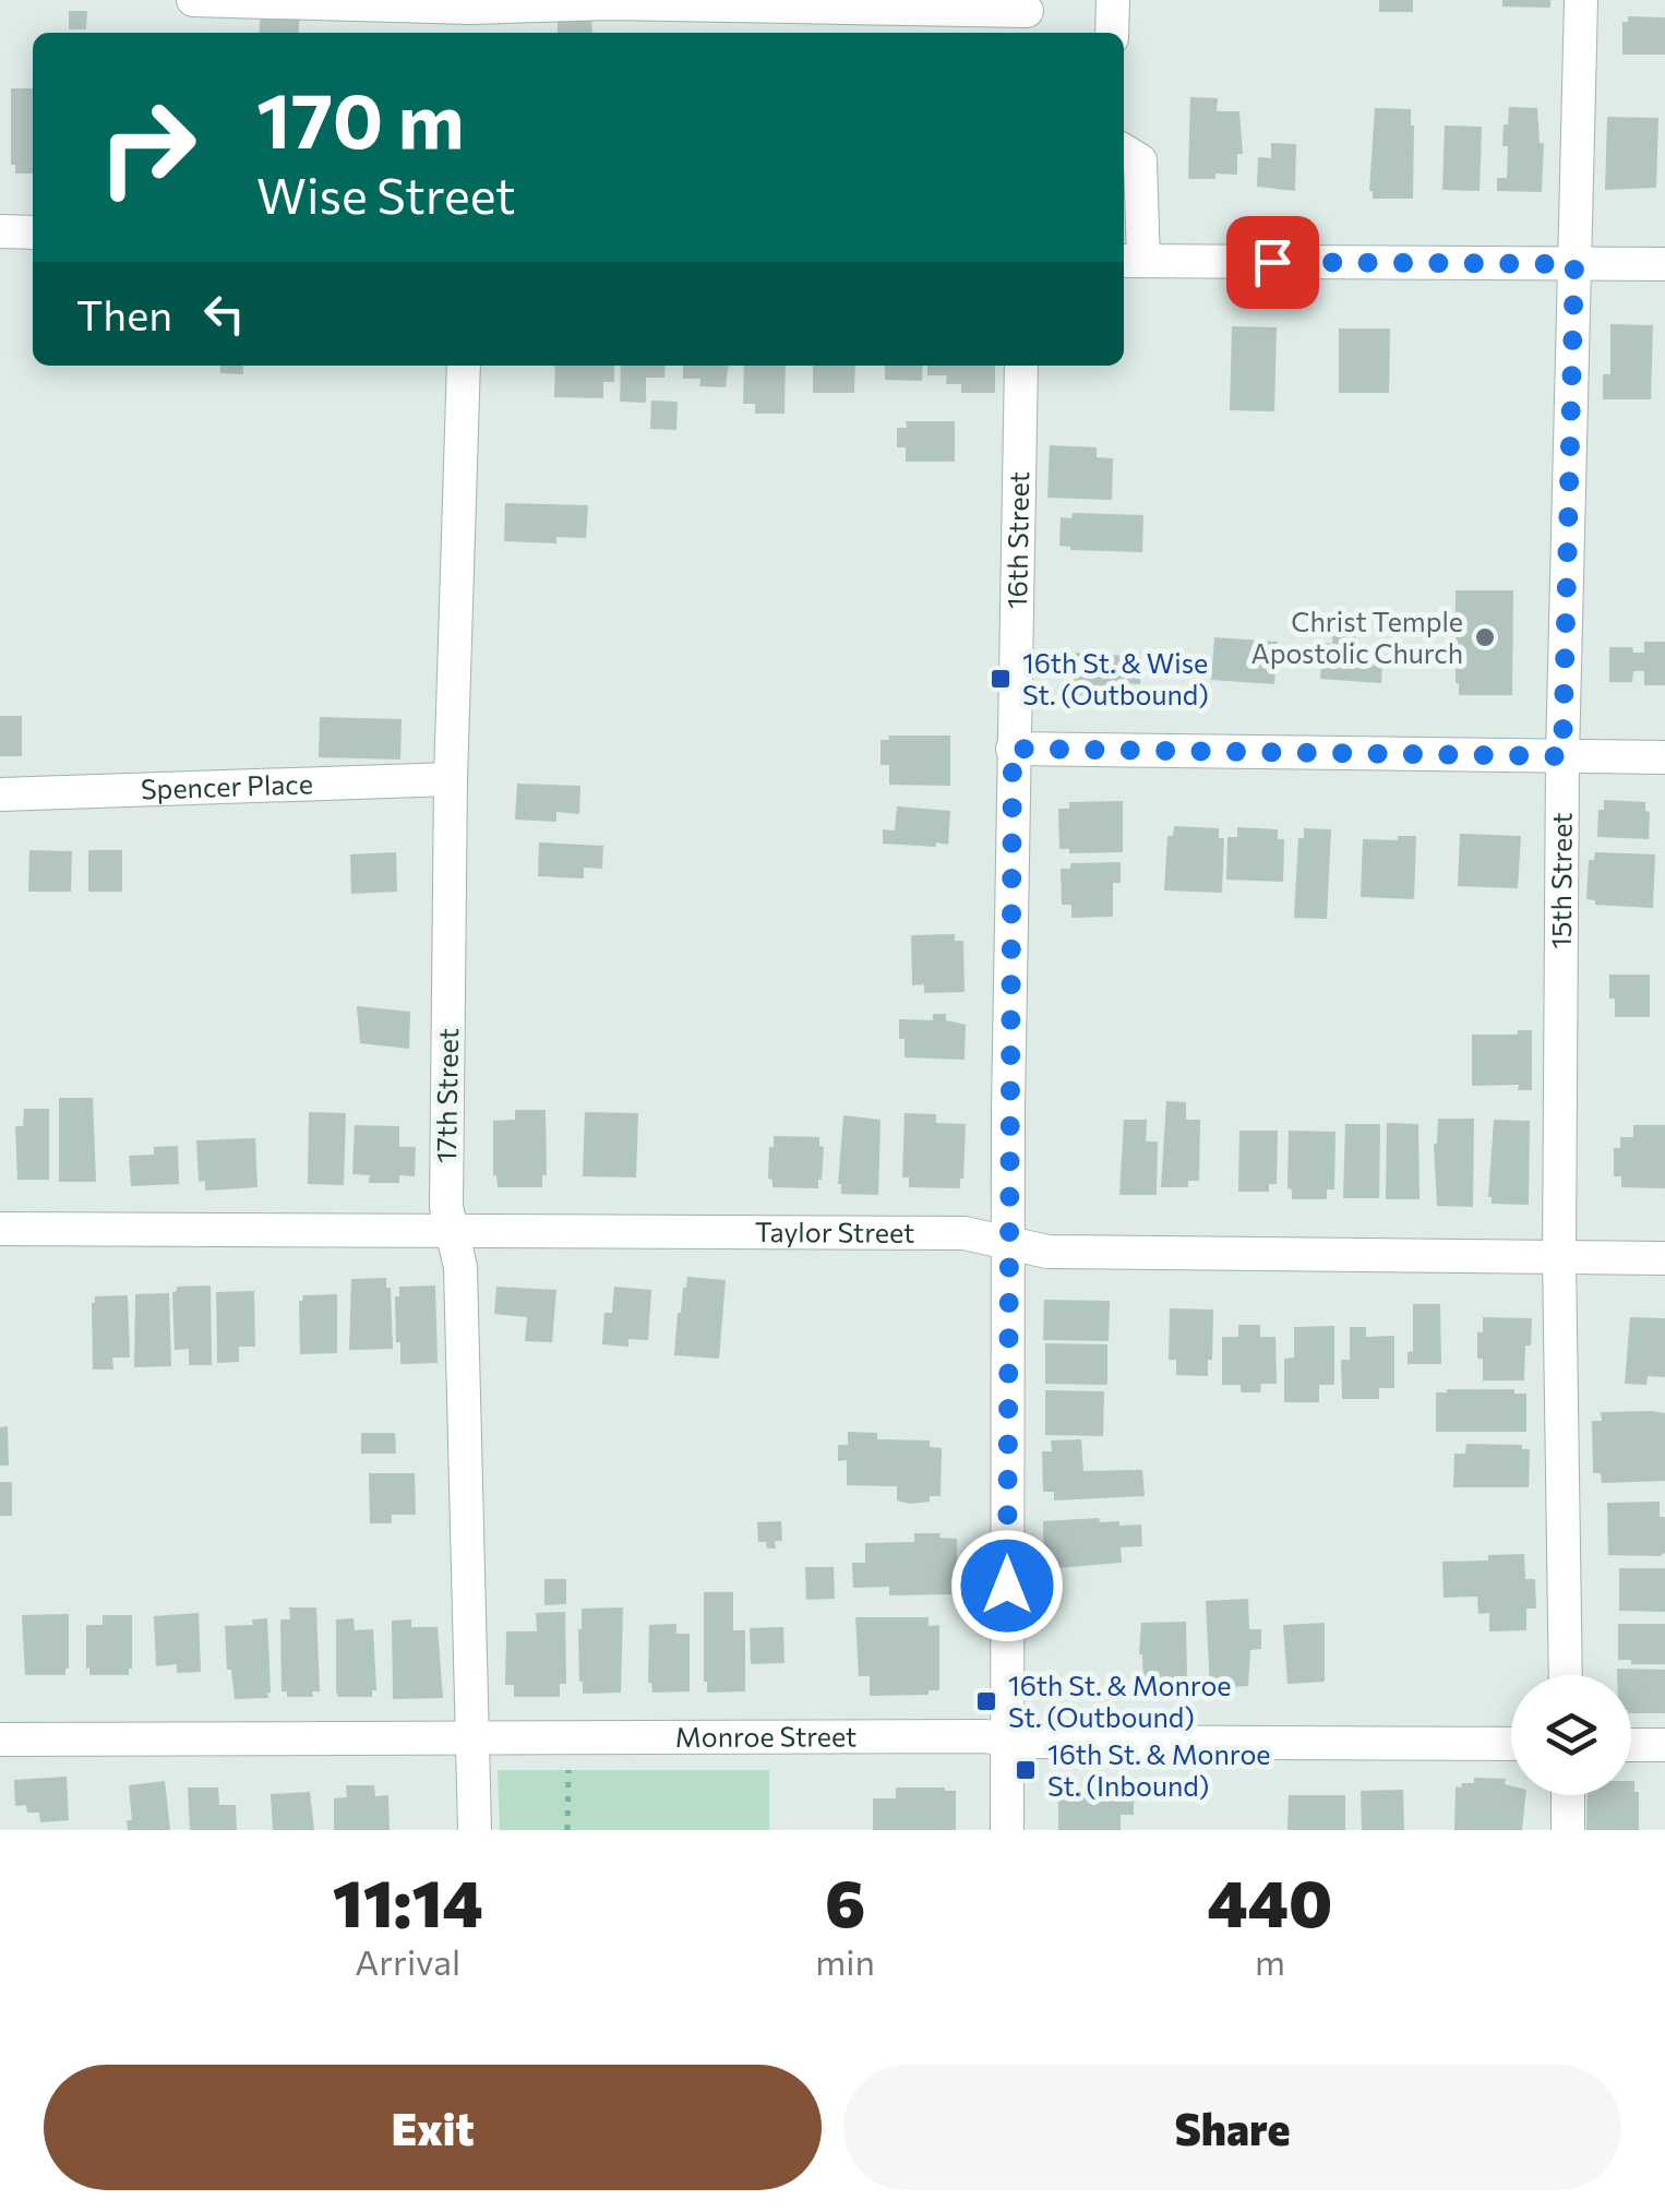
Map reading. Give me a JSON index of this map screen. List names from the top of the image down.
{
  "streets": {
    "street": [
      "16th Street",
      "Spencer Place",
      "15th Street",
      "17th Street",
      "Taylor Street",
      "Monroe Street"
    ]
  },
  "crossings": [
    ["16th Street", "Taylor Street"],
    ["16th Street", "Monroe Street"],
    ["Spencer Place", "17th Street"],
    ["15th Street", "Taylor Street"],
    ["17th Street", "Taylor Street"],
    ["17th Street", "Monroe Street"]
  ],
  "places": {
    "other": ["Christ Temple Apostolic Church"],
    "transit": ["16th St. & Wise St. (Outbound)", "16th St. & Monroe St. (Outbound)", "16th St. & Monroe St. (Inbound)"]
  },
  "page": {
    "turn": ["170 m", "Wise Street"],
    "then": "Then",
    "eta": [
      "11:14",
      "Arrival",
      "6",
      "min",
      "440",
      "m"
    ],
    "buttons": ["Exit", "Share"]
  }
}
